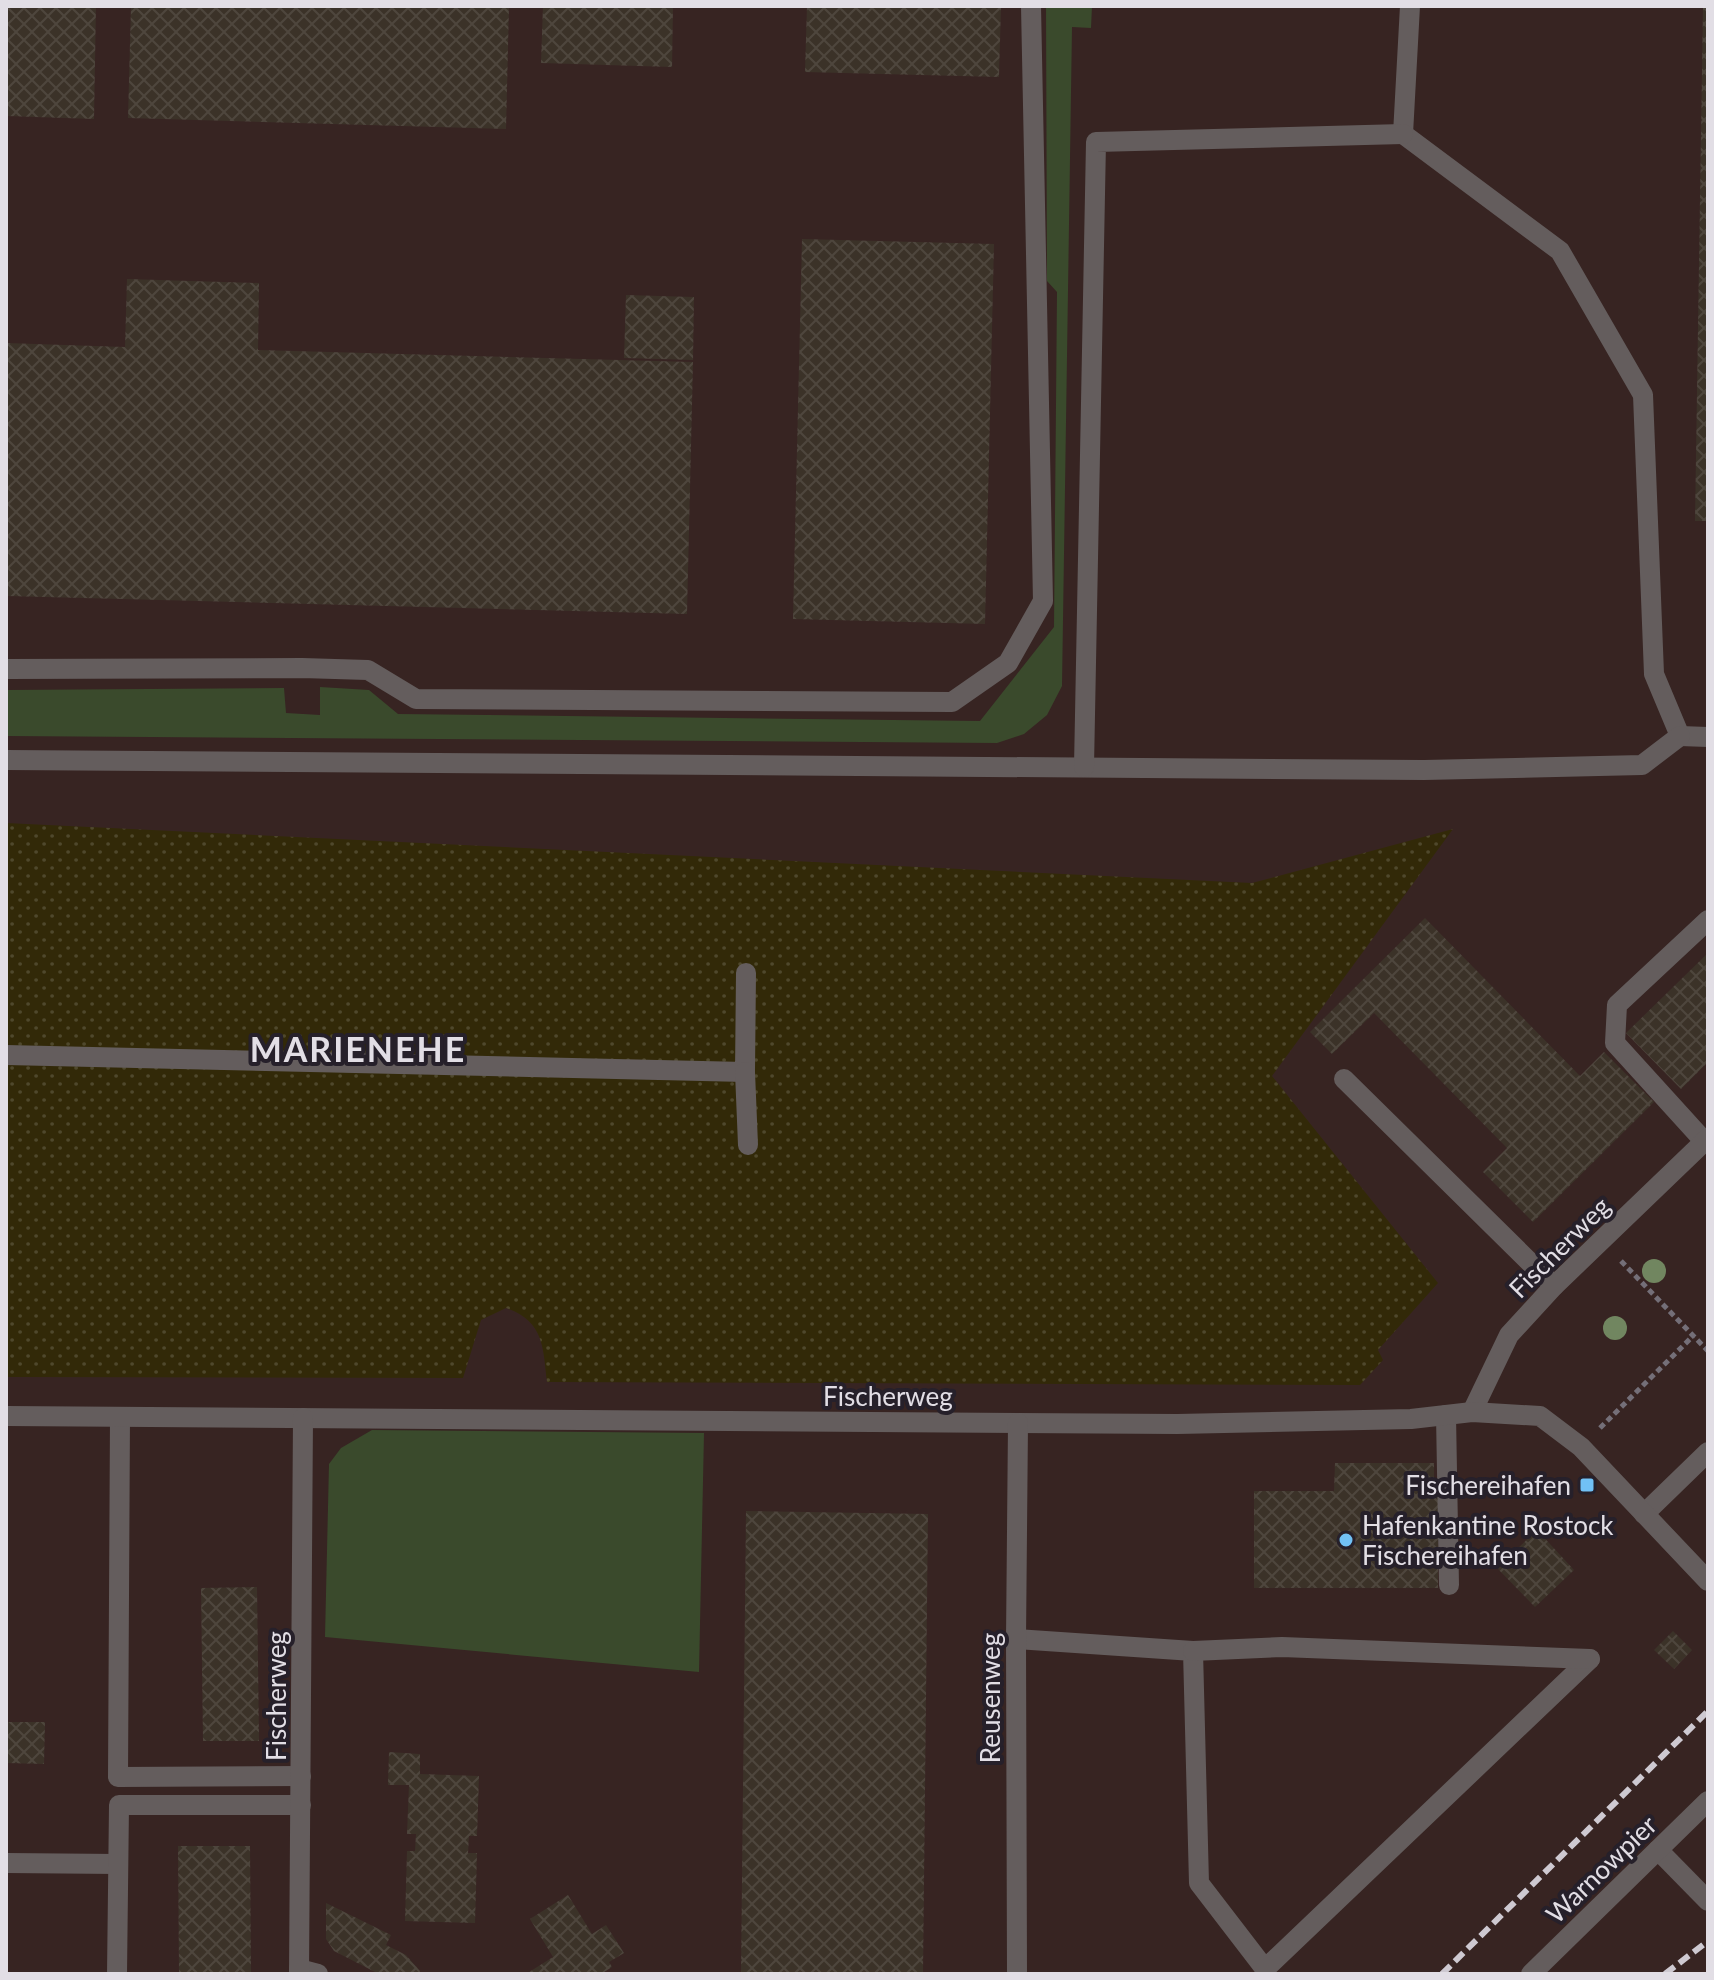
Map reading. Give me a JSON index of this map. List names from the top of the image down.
{
  "streets": {
    "street": ["Fischerweg", "Reusenweg", "Warnowpier"]
  },
  "crossings": [
    ["Fischerweg", "Reusenweg"]
  ],
  "districts": ["MARIENEHE"],
  "places": {
    "transit": ["Fischereihafen"],
    "other": ["Hafenkantine Rostock Fischereihafen"]
  }
}
